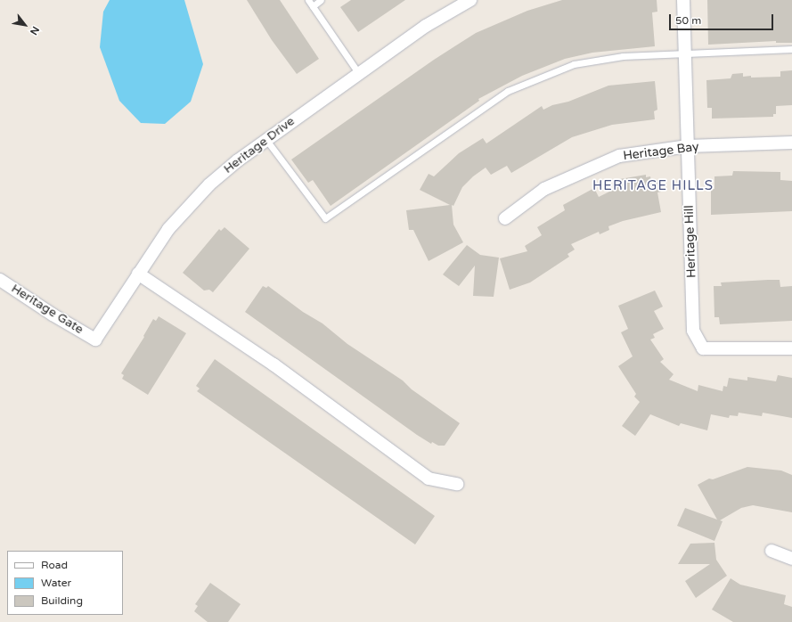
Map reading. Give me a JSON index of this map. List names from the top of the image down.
{
  "streets": {
    "street": [
      "Heritage Drive",
      "Heritage Bay",
      "Heritage Hill",
      "Heritage Gate"
    ]
  },
  "crossings": [
    ["Heritage Drive", "Heritage Gate"],
    ["Heritage Bay", "Heritage Hill"]
  ],
  "districts": ["HERITAGE HILLS"],
  "legend": ["Road", "Water", "Building"],
  "scale_bar": "50 m",
  "north": "bottom right"
}
